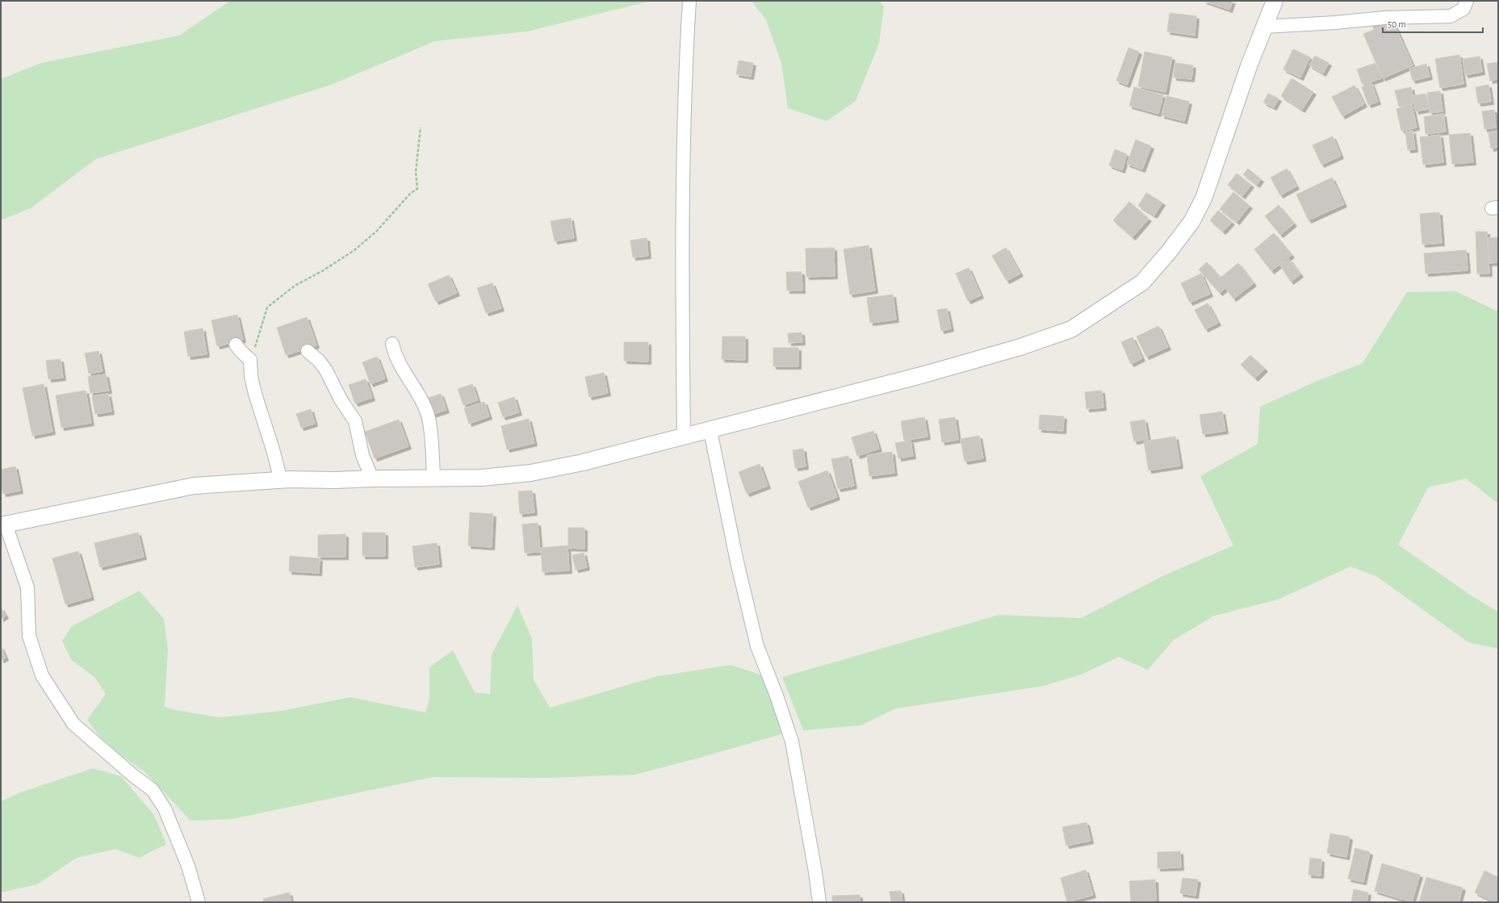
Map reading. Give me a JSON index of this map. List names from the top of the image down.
{
  "scale_bar": "50 m"
}
